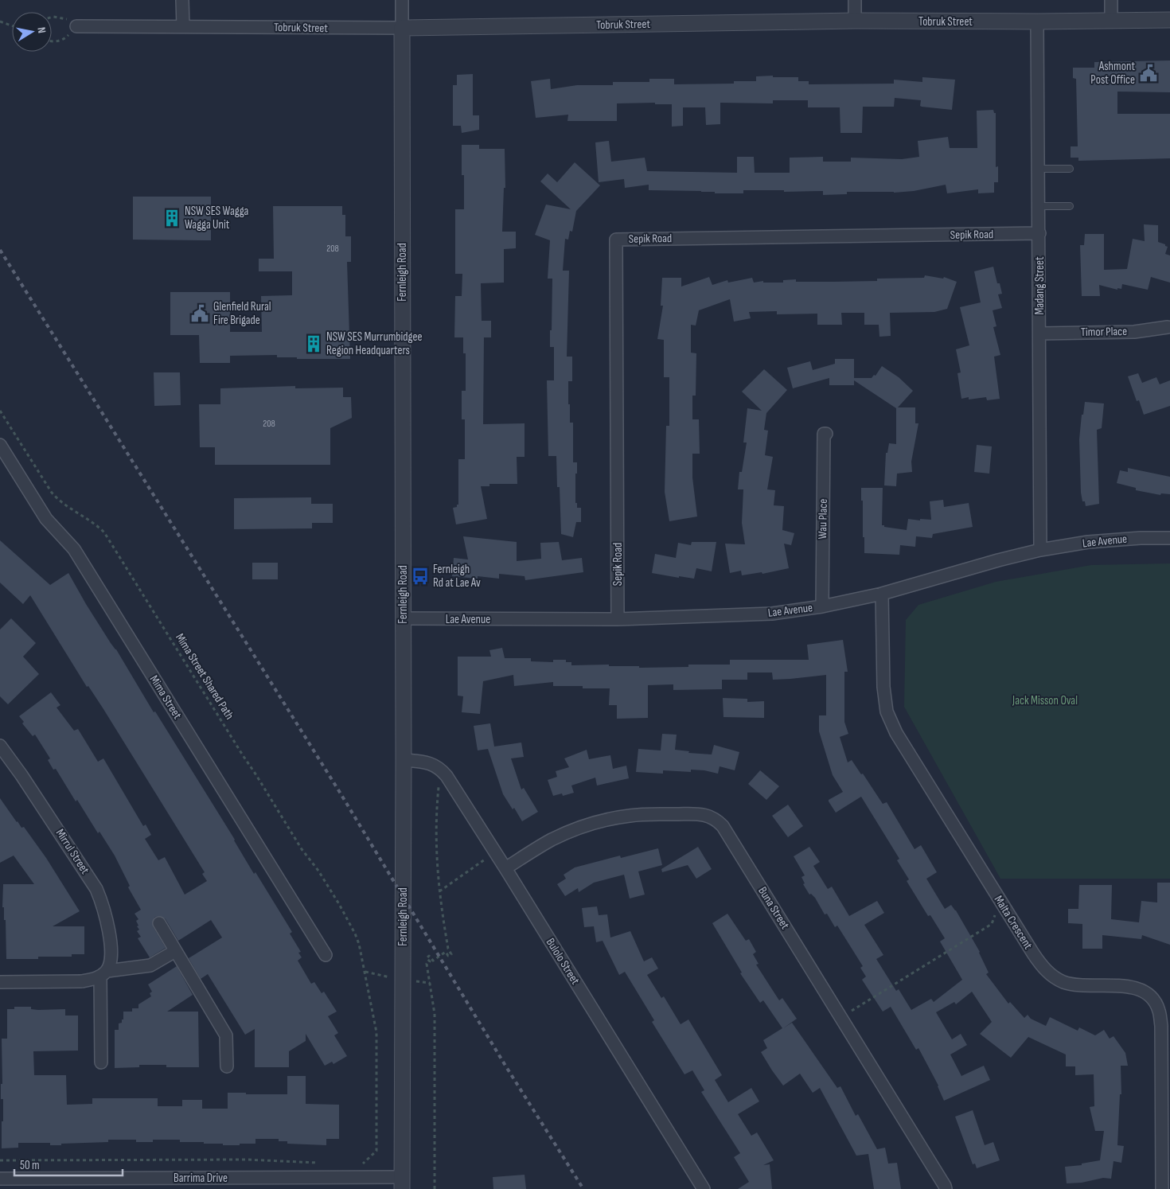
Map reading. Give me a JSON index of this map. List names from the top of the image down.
{
  "streets": {
    "street": [
      "Tobruk Street",
      "Sepik Road",
      "Fernleigh Road",
      "Madang Street",
      "Timor Place",
      "Wau Place",
      "Lae Avenue",
      "Mima Street",
      "Mirrul Street",
      "Buna Street",
      "Malta Crescent",
      "Bulolo Street",
      "Barrima Drive"
    ],
    "path": ["Mima Street Shared Path"]
  },
  "crossings": [
    ["Tobruk Street", "Fernleigh Road"],
    ["Tobruk Street", "Madang Street"],
    ["Sepik Road", "Madang Street"],
    ["Sepik Road", "Lae Avenue"],
    ["Fernleigh Road", "Lae Avenue"],
    ["Fernleigh Road", "Barrima Drive"],
    ["Madang Street", "Timor Place"],
    ["Madang Street", "Lae Avenue"],
    ["Wau Place", "Lae Avenue"],
    ["Lae Avenue", "Malta Crescent"],
    ["Buna Street", "Bulolo Street"]
  ],
  "parks": ["Jack Misson Oval"],
  "places": {
    "public building": ["Ashmont Post Office", "Glenfield Rural Fire Brigade"],
    "building": ["NSW SES Wagga Wagga Unit", "NSW SES Murrumbidgee Region Headquarters"],
    "bus stop": ["Fernleigh Rd at Lae Av"]
  },
  "house_numbers": ["208", "208"],
  "scale_bar": "50 m",
  "north": "right"
}
